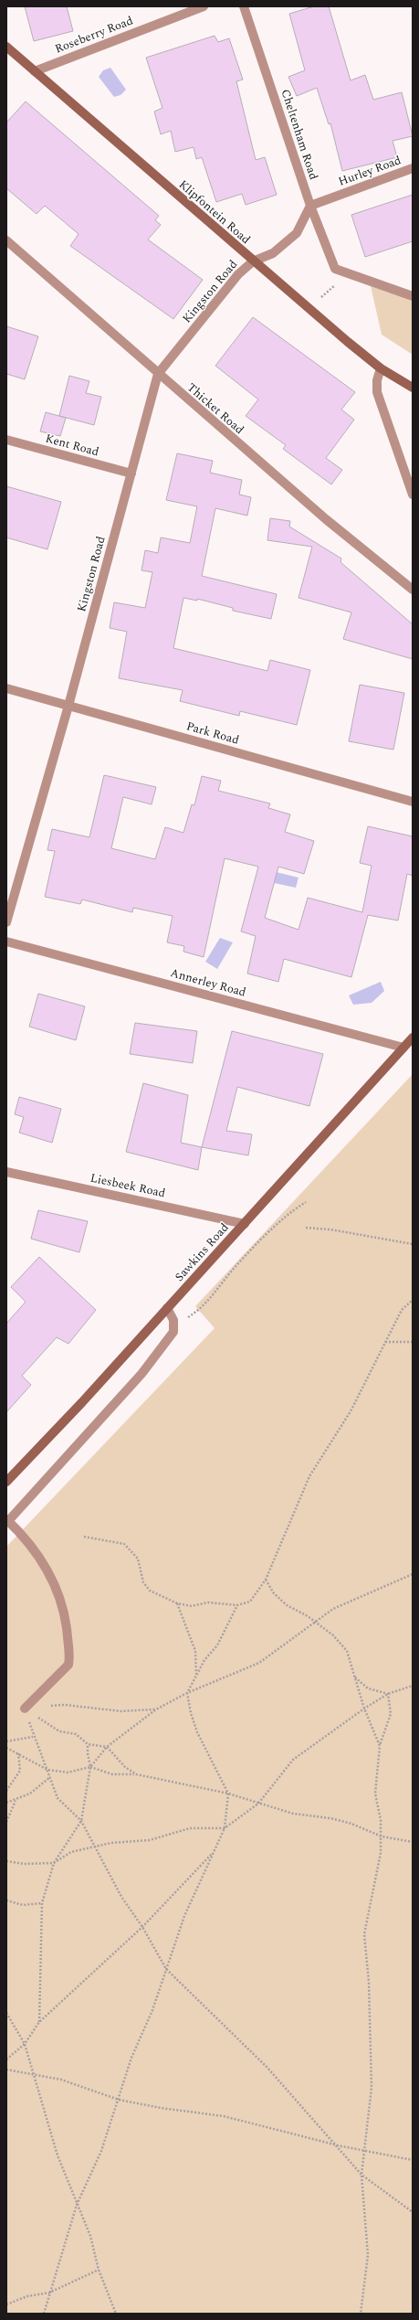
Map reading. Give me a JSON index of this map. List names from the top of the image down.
{
  "streets": {
    "street": [
      "Roseberry Road",
      "Cheltenham Road",
      "Hurley Road",
      "Klipfontein Road",
      "Kingston Road",
      "Thicket Road",
      "Kent Road",
      "Park Road",
      "Annerley Road",
      "Liesbeek Road",
      "Sawkins Road"
    ]
  },
  "crossings": [
    ["Roseberry Road", "Klipfontein Road"],
    ["Cheltenham Road", "Hurley Road"],
    ["Klipfontein Road", "Kingston Road"],
    ["Kingston Road", "Thicket Road"],
    ["Kingston Road", "Kent Road"],
    ["Kingston Road", "Park Road"],
    ["Annerley Road", "Sawkins Road"],
    ["Liesbeek Road", "Sawkins Road"]
  ]
}
